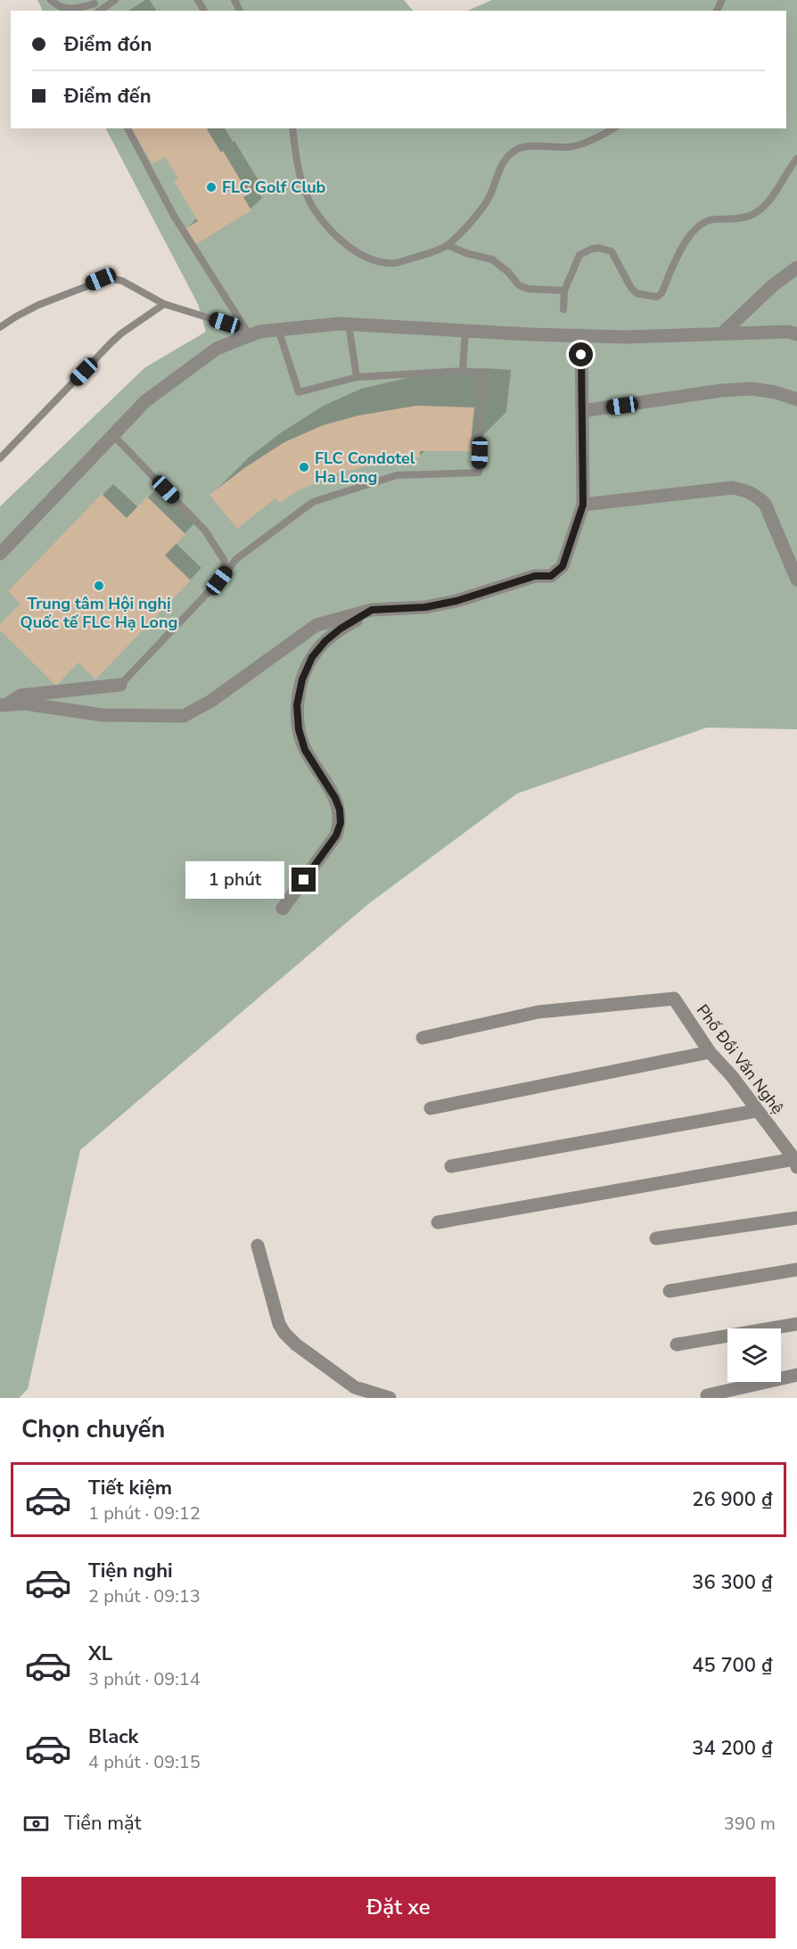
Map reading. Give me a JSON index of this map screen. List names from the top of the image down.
{
  "streets": {
    "street": ["Phố Đồi Văn Nghệ"]
  },
  "places": ["FLC Golf Club", "FLC Condotel Ha Long", "Trung tâm Hội nghị Quốc tế FLC Hạ Long"],
  "page": {
    "banner": ["Điểm đón", "Điểm đến"],
    "bubble": "1 phút",
    "heading": "Chọn chuyến",
    "list": [
      {
        "name": "Tiết kiệm",
        "note": "1 phút · 09:12",
        "value": "26 900 ₫"
      },
      {
        "name": "Tiện nghi",
        "note": "2 phút · 09:13",
        "value": "36 300 ₫"
      },
      {
        "name": "XL",
        "note": "3 phút · 09:14",
        "value": "45 700 ₫"
      },
      {
        "name": "Black",
        "note": "4 phút · 09:15",
        "value": "34 200 ₫"
      }
    ],
    "pay": ["Tiền mặt", "390 m"],
    "buttons": "Đặt xe"
  }
}
